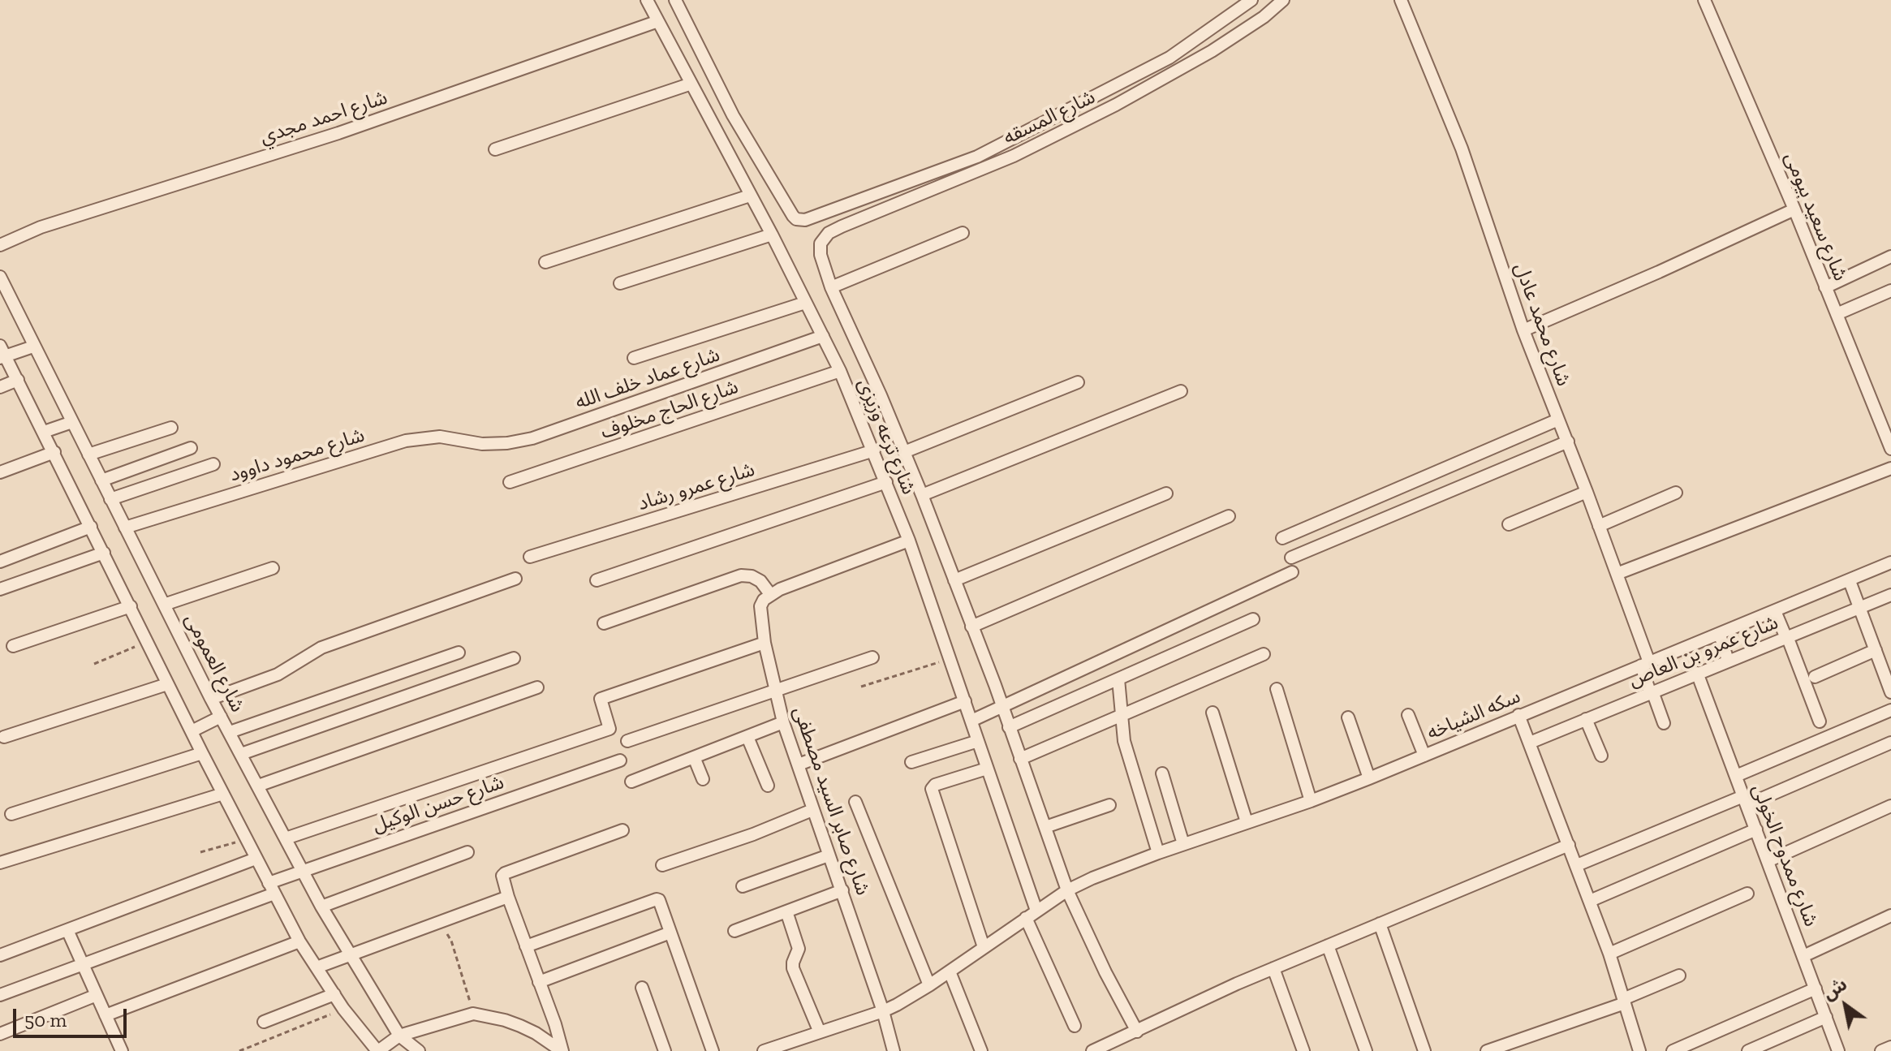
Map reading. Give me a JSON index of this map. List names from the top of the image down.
{
  "streets": {
    "street": [
      "شارع احمد مجدي",
      "شارع المسقه",
      "شارع سعيد بيومى",
      "شارع محمد عادل",
      "شارع عماد خلف الله",
      "شارع الحاج مخلوف",
      "شارع ترعه وزيزى",
      "شارع محمود داوود",
      "شارع عمرو رشاد",
      "شارع عمرو بن العاص",
      "شارع العمومى",
      "سكه الشياخه",
      "شارع صابر السيد مصطفى",
      "شارع حسن الوكيل",
      "شارع ممدوح الخولى"
    ]
  },
  "crossings": [
    ["شارع احمد مجدي", "شارع ترعه وزيزى"],
    ["شارع المسقه", "شارع ترعه وزيزى"],
    ["شارع محمد عادل", "شارع عمرو بن العاص"],
    ["شارع محمد عادل", "سكه الشياخه"],
    ["شارع عماد خلف الله", "شارع ترعه وزيزى"],
    ["شارع عماد خلف الله", "شارع محمود داوود"],
    ["شارع الحاج مخلوف", "شارع ترعه وزيزى"],
    ["شارع ترعه وزيزى", "شارع عمرو رشاد"],
    ["شارع ترعه وزيزى", "سكه الشياخه"],
    ["شارع محمود داوود", "شارع العمومى"],
    ["شارع عمرو بن العاص", "شارع ممدوح الخولى"],
    ["شارع العمومى", "شارع حسن الوكيل"]
  ],
  "scale_bar": "50 m",
  "north": "top left"
}
